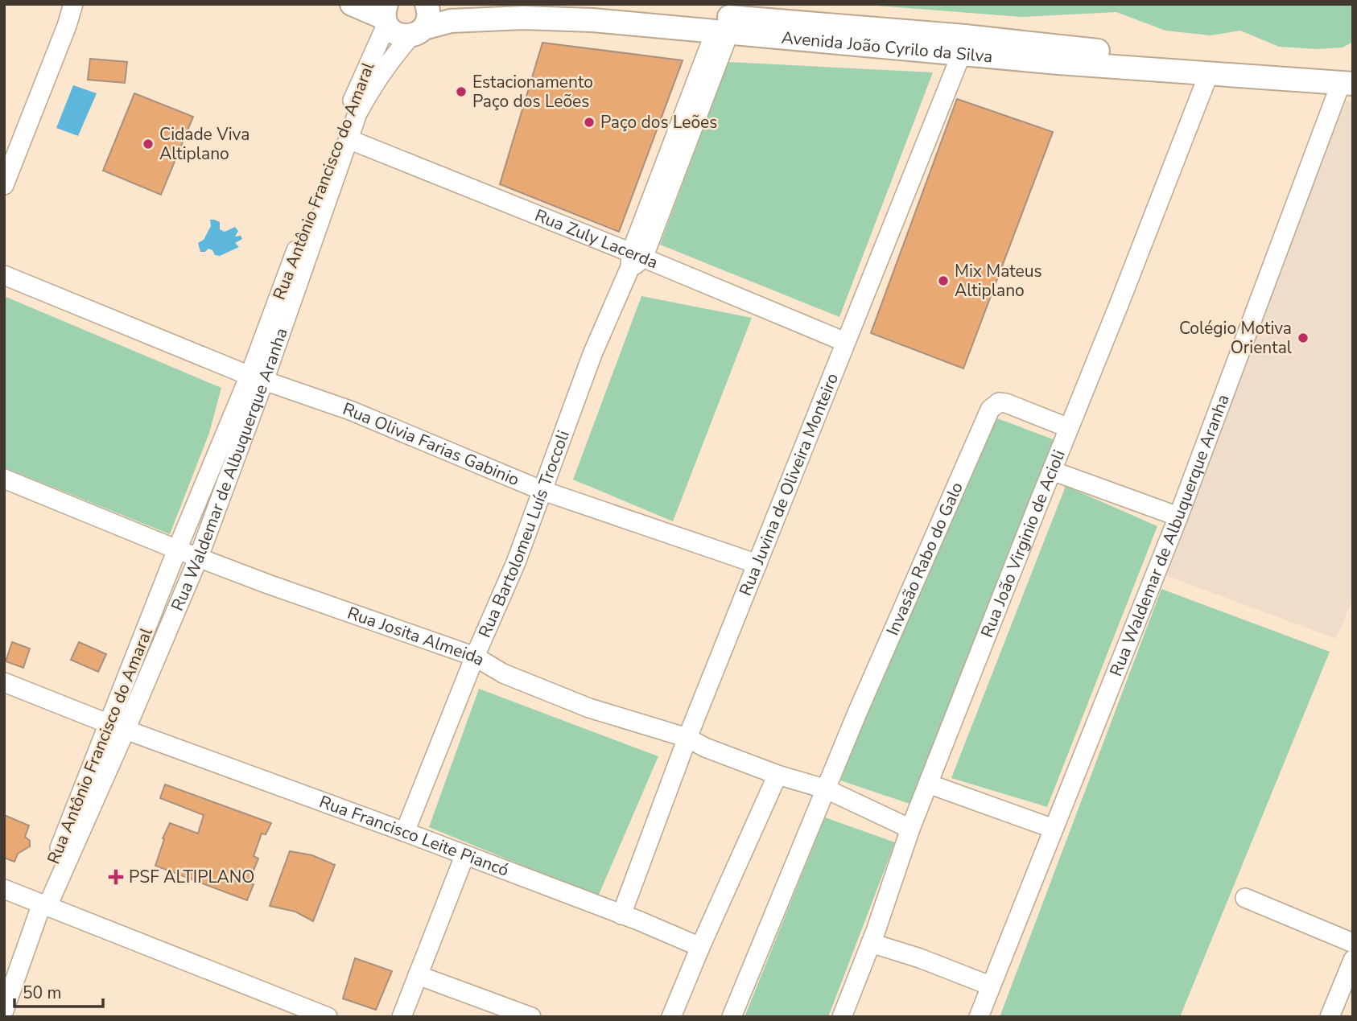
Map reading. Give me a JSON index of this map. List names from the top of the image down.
{
  "streets": {
    "main road": ["Avenida João Cyrilo da Silva"],
    "street": [
      "Rua Antônio Francisco do Amaral",
      "Rua Zuly Lacerda",
      "Rua Olivia Farias Gabinio",
      "Rua Waldemar de Albuquerque Aranha",
      "Rua Juvina de Oliveira Monteiro",
      "Rua Bartolomeu Luís Troccoli",
      "Rua João Virginio de Acioli",
      "Invasão Rabo do Galo",
      "Rua Josita Almeida",
      "Rua Francisco Leite Piancó"
    ]
  },
  "crossings": [
    ["Avenida João Cyrilo da Silva", "Rua Waldemar de Albuquerque Aranha"],
    ["Avenida João Cyrilo da Silva", "Rua Juvina de Oliveira Monteiro"],
    ["Avenida João Cyrilo da Silva", "Rua Bartolomeu Luís Troccoli"],
    ["Avenida João Cyrilo da Silva", "Rua João Virginio de Acioli"],
    ["Rua Antônio Francisco do Amaral", "Rua Olivia Farias Gabinio"],
    ["Rua Antônio Francisco do Amaral", "Rua Waldemar de Albuquerque Aranha"],
    ["Rua Antônio Francisco do Amaral", "Rua Josita Almeida"],
    ["Rua Antônio Francisco do Amaral", "Rua Francisco Leite Piancó"],
    ["Rua Zuly Lacerda", "Rua Waldemar de Albuquerque Aranha"],
    ["Rua Zuly Lacerda", "Rua Juvina de Oliveira Monteiro"],
    ["Rua Zuly Lacerda", "Rua Bartolomeu Luís Troccoli"],
    ["Rua Olivia Farias Gabinio", "Rua Waldemar de Albuquerque Aranha"],
    ["Rua Olivia Farias Gabinio", "Rua Juvina de Oliveira Monteiro"],
    ["Rua Olivia Farias Gabinio", "Rua Bartolomeu Luís Troccoli"],
    ["Rua Waldemar de Albuquerque Aranha", "Rua Josita Almeida"],
    ["Rua Waldemar de Albuquerque Aranha", "Rua Francisco Leite Piancó"],
    ["Rua Juvina de Oliveira Monteiro", "Rua Josita Almeida"],
    ["Rua Juvina de Oliveira Monteiro", "Rua Francisco Leite Piancó"],
    ["Rua Bartolomeu Luís Troccoli", "Rua Josita Almeida"],
    ["Rua Bartolomeu Luís Troccoli", "Rua Francisco Leite Piancó"],
    ["Rua João Virginio de Acioli", "Invasão Rabo do Galo"],
    ["Rua João Virginio de Acioli", "Rua Josita Almeida"],
    ["Invasão Rabo do Galo", "Rua Josita Almeida"]
  ],
  "places": {
    "other": [
      "Estacionamento Paço dos Leões",
      "Paço dos Leões",
      "Cidade Viva Altiplano",
      "Mix Mateus Altiplano",
      "Colégio Motiva Oriental"
    ],
    "health": ["PSF ALTIPLANO"]
  },
  "scale_bar": "50 m"
}
